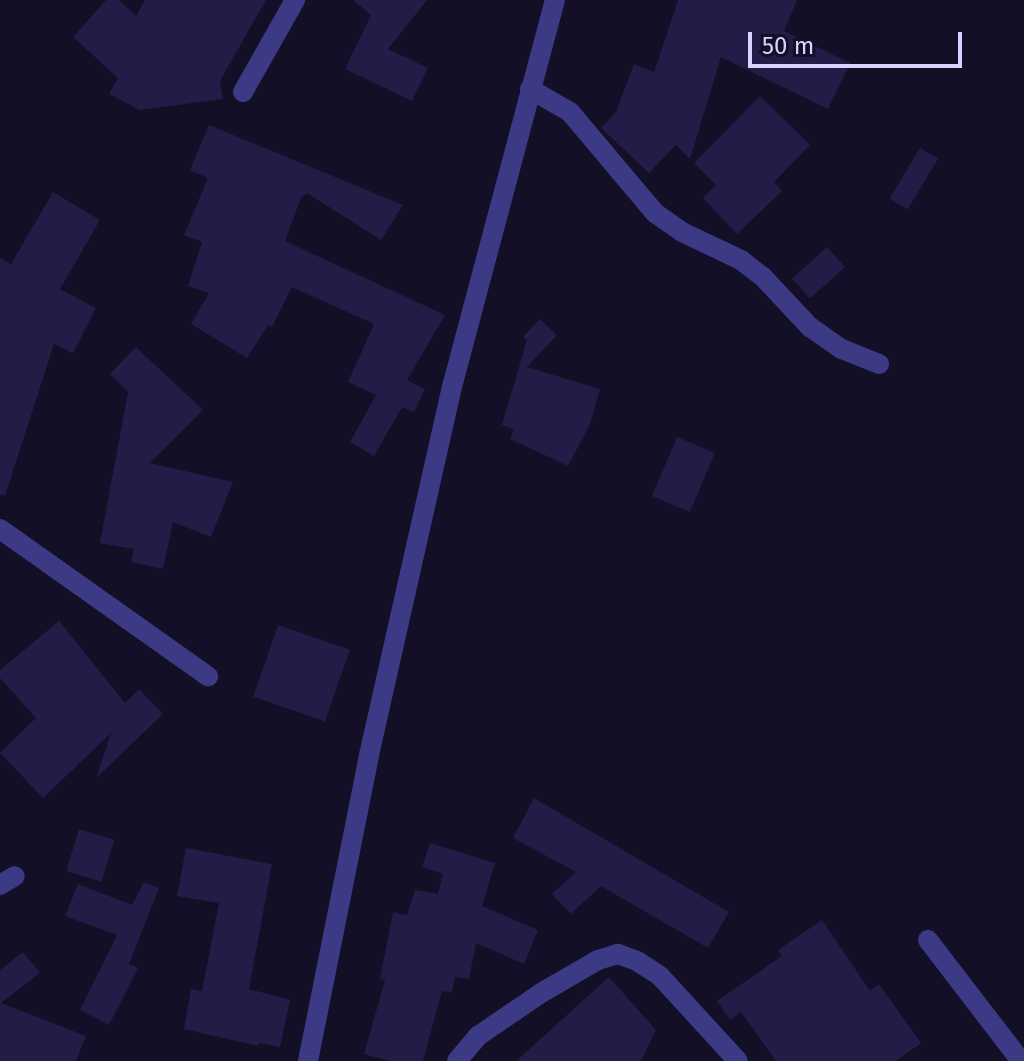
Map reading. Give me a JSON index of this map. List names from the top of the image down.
{
  "scale_bar": "50 m"
}
